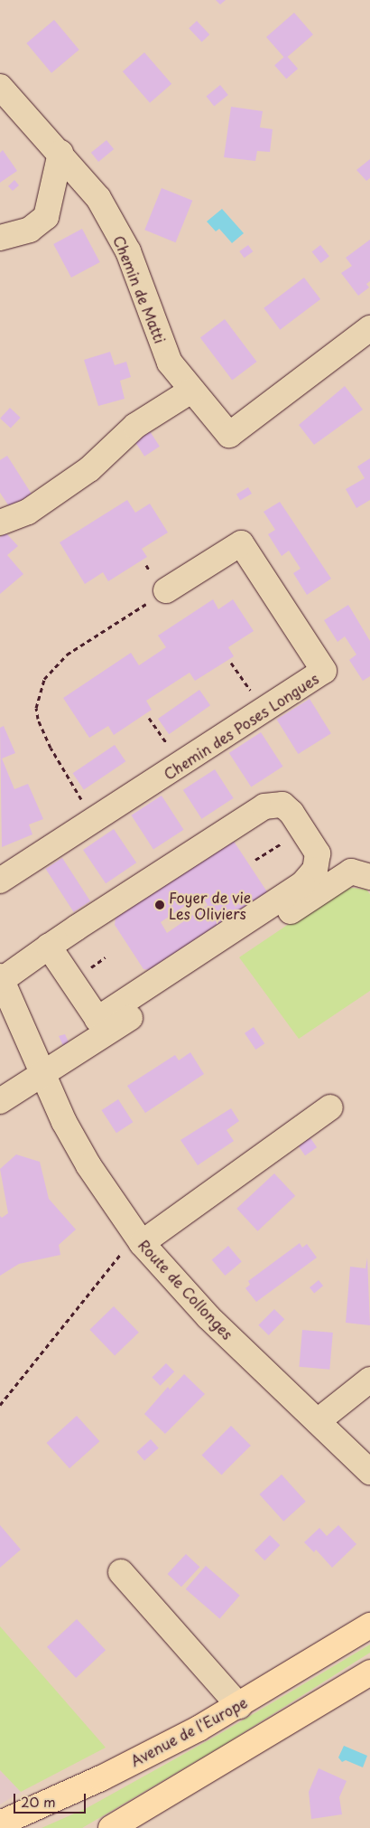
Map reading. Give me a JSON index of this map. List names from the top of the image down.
{
  "streets": {
    "main road": ["Avenue de l'Europe"],
    "street": ["Chemin de Matti", "Chemin des Poses Longues", "Route de Collonges"]
  },
  "places": ["Foyer de vie Les Oliviers"],
  "scale_bar": "20 m"
}
